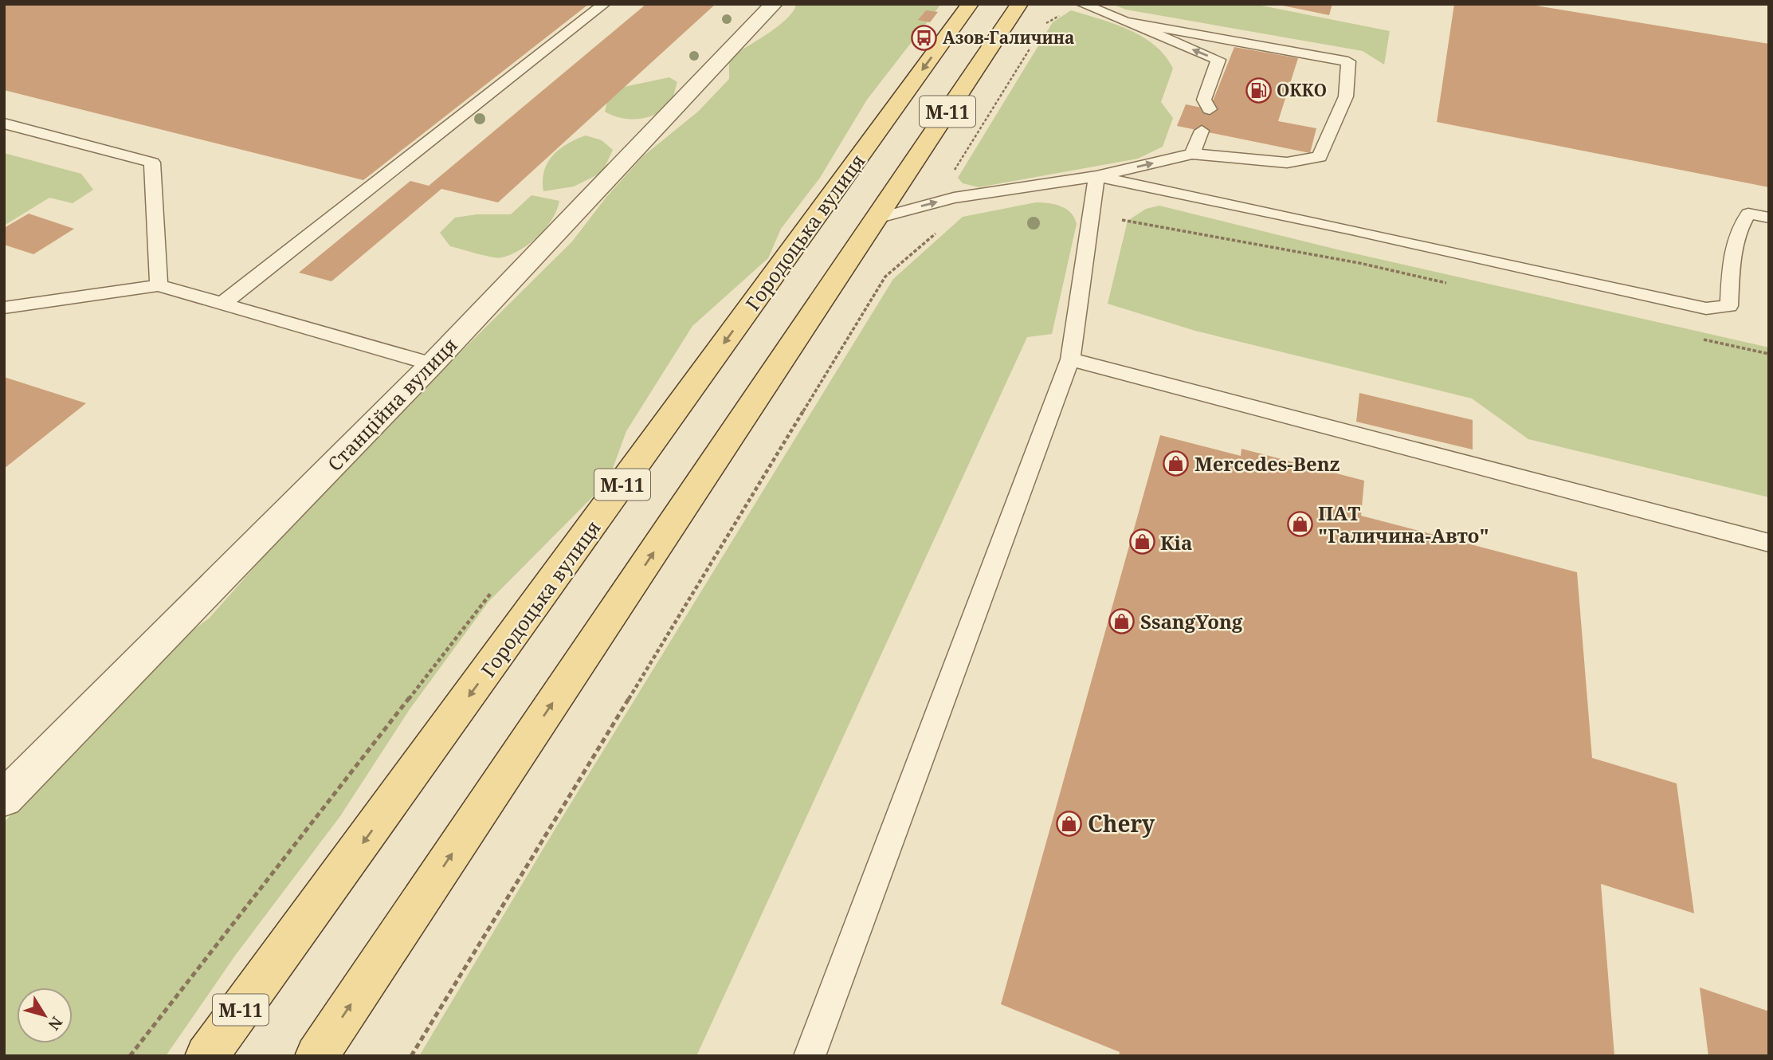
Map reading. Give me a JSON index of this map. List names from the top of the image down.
{
  "streets": {
    "main road": ["М-11", "Городоцька вулиця"],
    "street": ["Станційна вулиця"]
  },
  "places": {
    "bus stop": ["Азов-Галичина"],
    "fuel station": ["ОККО"],
    "shop": [
      "Mercedes-Benz",
      "ПАТ \"Галичина-Авто\"",
      "Kia",
      "SsangYong",
      "Chery"
    ]
  },
  "north": "bottom right"
}
